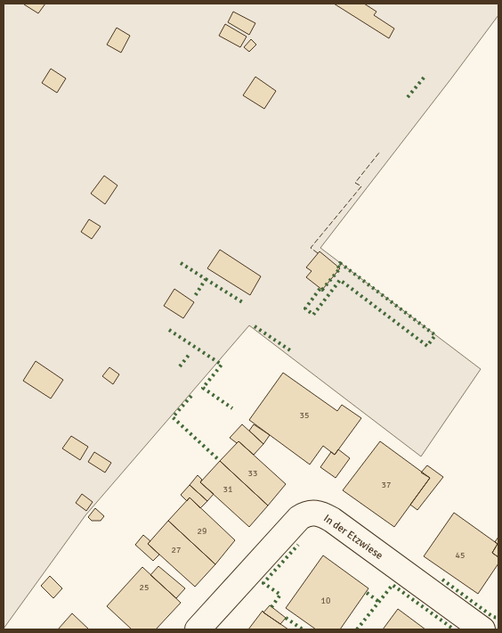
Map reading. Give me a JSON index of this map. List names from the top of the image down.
{
  "streets": {
    "street": ["In der Etzwiese"]
  },
  "house_numbers": [
    "35",
    "33",
    "37",
    "31",
    "29",
    "27",
    "45",
    "25",
    "10"
  ]
}
